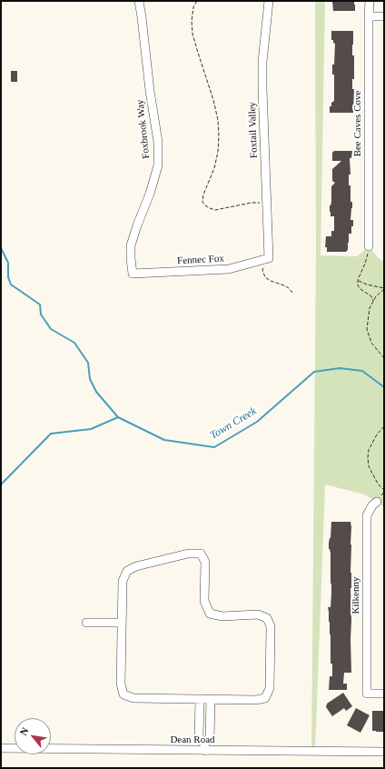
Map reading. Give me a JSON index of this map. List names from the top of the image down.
{
  "streets": {
    "street": [
      "Bee Caves Cove",
      "Foxbrook Way",
      "Foxtail Valley",
      "Fennec Fox",
      "Kilkenny",
      "Dean Road"
    ]
  },
  "crossings": [
    ["Foxbrook Way", "Fennec Fox"],
    ["Foxtail Valley", "Fennec Fox"]
  ],
  "water": ["Town Creek"],
  "north": "top left"
}
